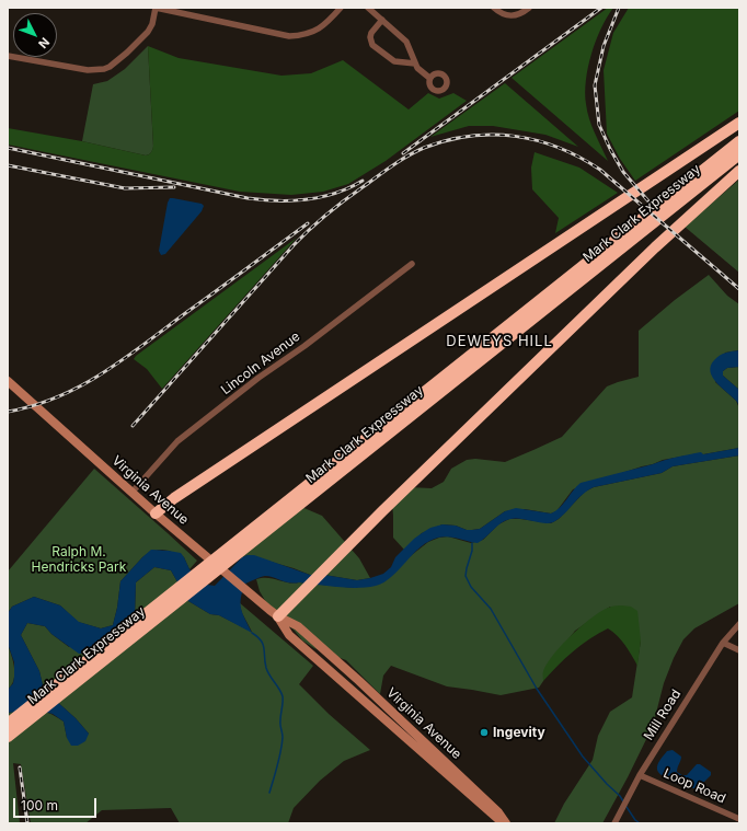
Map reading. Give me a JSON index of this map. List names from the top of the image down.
{
  "streets": {
    "highway": ["Mark Clark Expressway"],
    "main road": ["Virginia Avenue"],
    "street": ["Lincoln Avenue", "Mill Road", "Loop Road"]
  },
  "crossings": [
    ["Lincoln Avenue", "Virginia Avenue"],
    ["Mill Road", "Loop Road"]
  ],
  "districts": ["DEWEYS HILL"],
  "parks": ["Ralph M. Hendricks Park"],
  "places": ["Ingevity"],
  "scale_bar": "100 m",
  "north": "bottom right"
}
